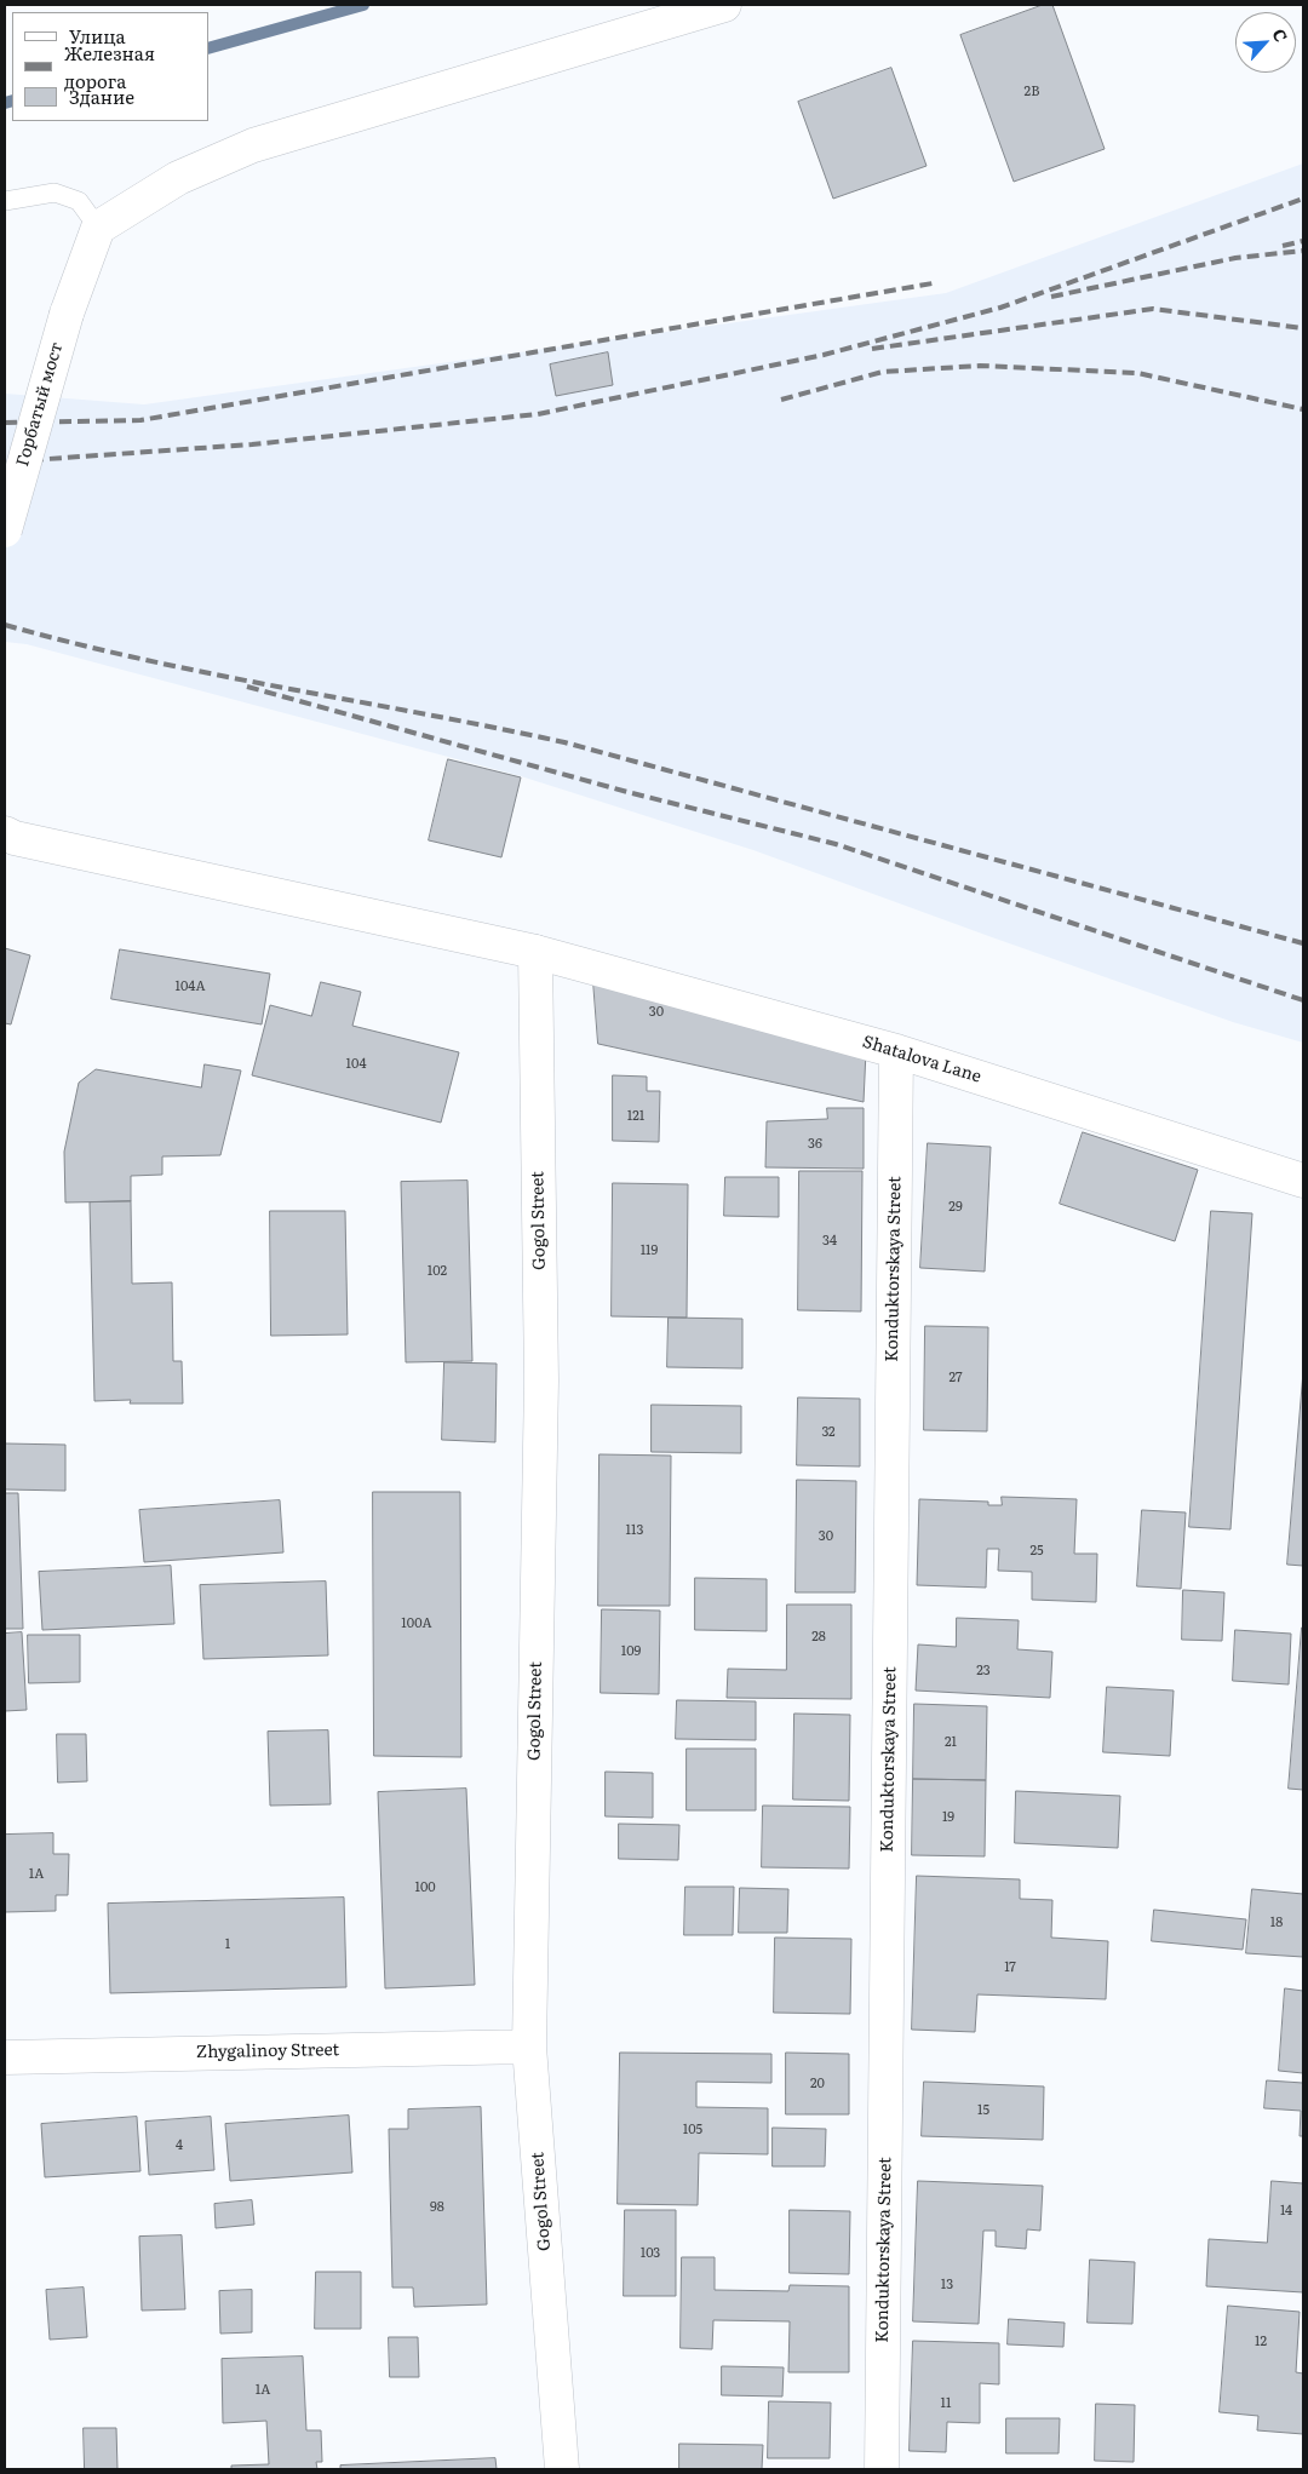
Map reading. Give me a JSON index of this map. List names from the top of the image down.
{
  "streets": {
    "main road": [
      "Горбатый мост",
      "Shatalova Lane",
      "Gogol Street",
      "Konduktorskaya Street",
      "Zhygalinoy Street"
    ]
  },
  "crossings": [
    ["Shatalova Lane", "Gogol Street"],
    ["Shatalova Lane", "Konduktorskaya Street"],
    ["Gogol Street", "Zhygalinoy Street"]
  ],
  "house_numbers": [
    "2В",
    "104А",
    "30",
    "104",
    "121",
    "36",
    "29",
    "34",
    "119",
    "102",
    "27",
    "32",
    "113",
    "30",
    "25",
    "100А",
    "28",
    "109",
    "23",
    "21",
    "19",
    "1А",
    "100",
    "18",
    "1",
    "17",
    "20",
    "15",
    "105",
    "4",
    "98",
    "14",
    "103",
    "13",
    "12",
    "1А",
    "11"
  ],
  "legend": ["Улица", "Железная дорога", "Здание"],
  "north": "top right"
}
